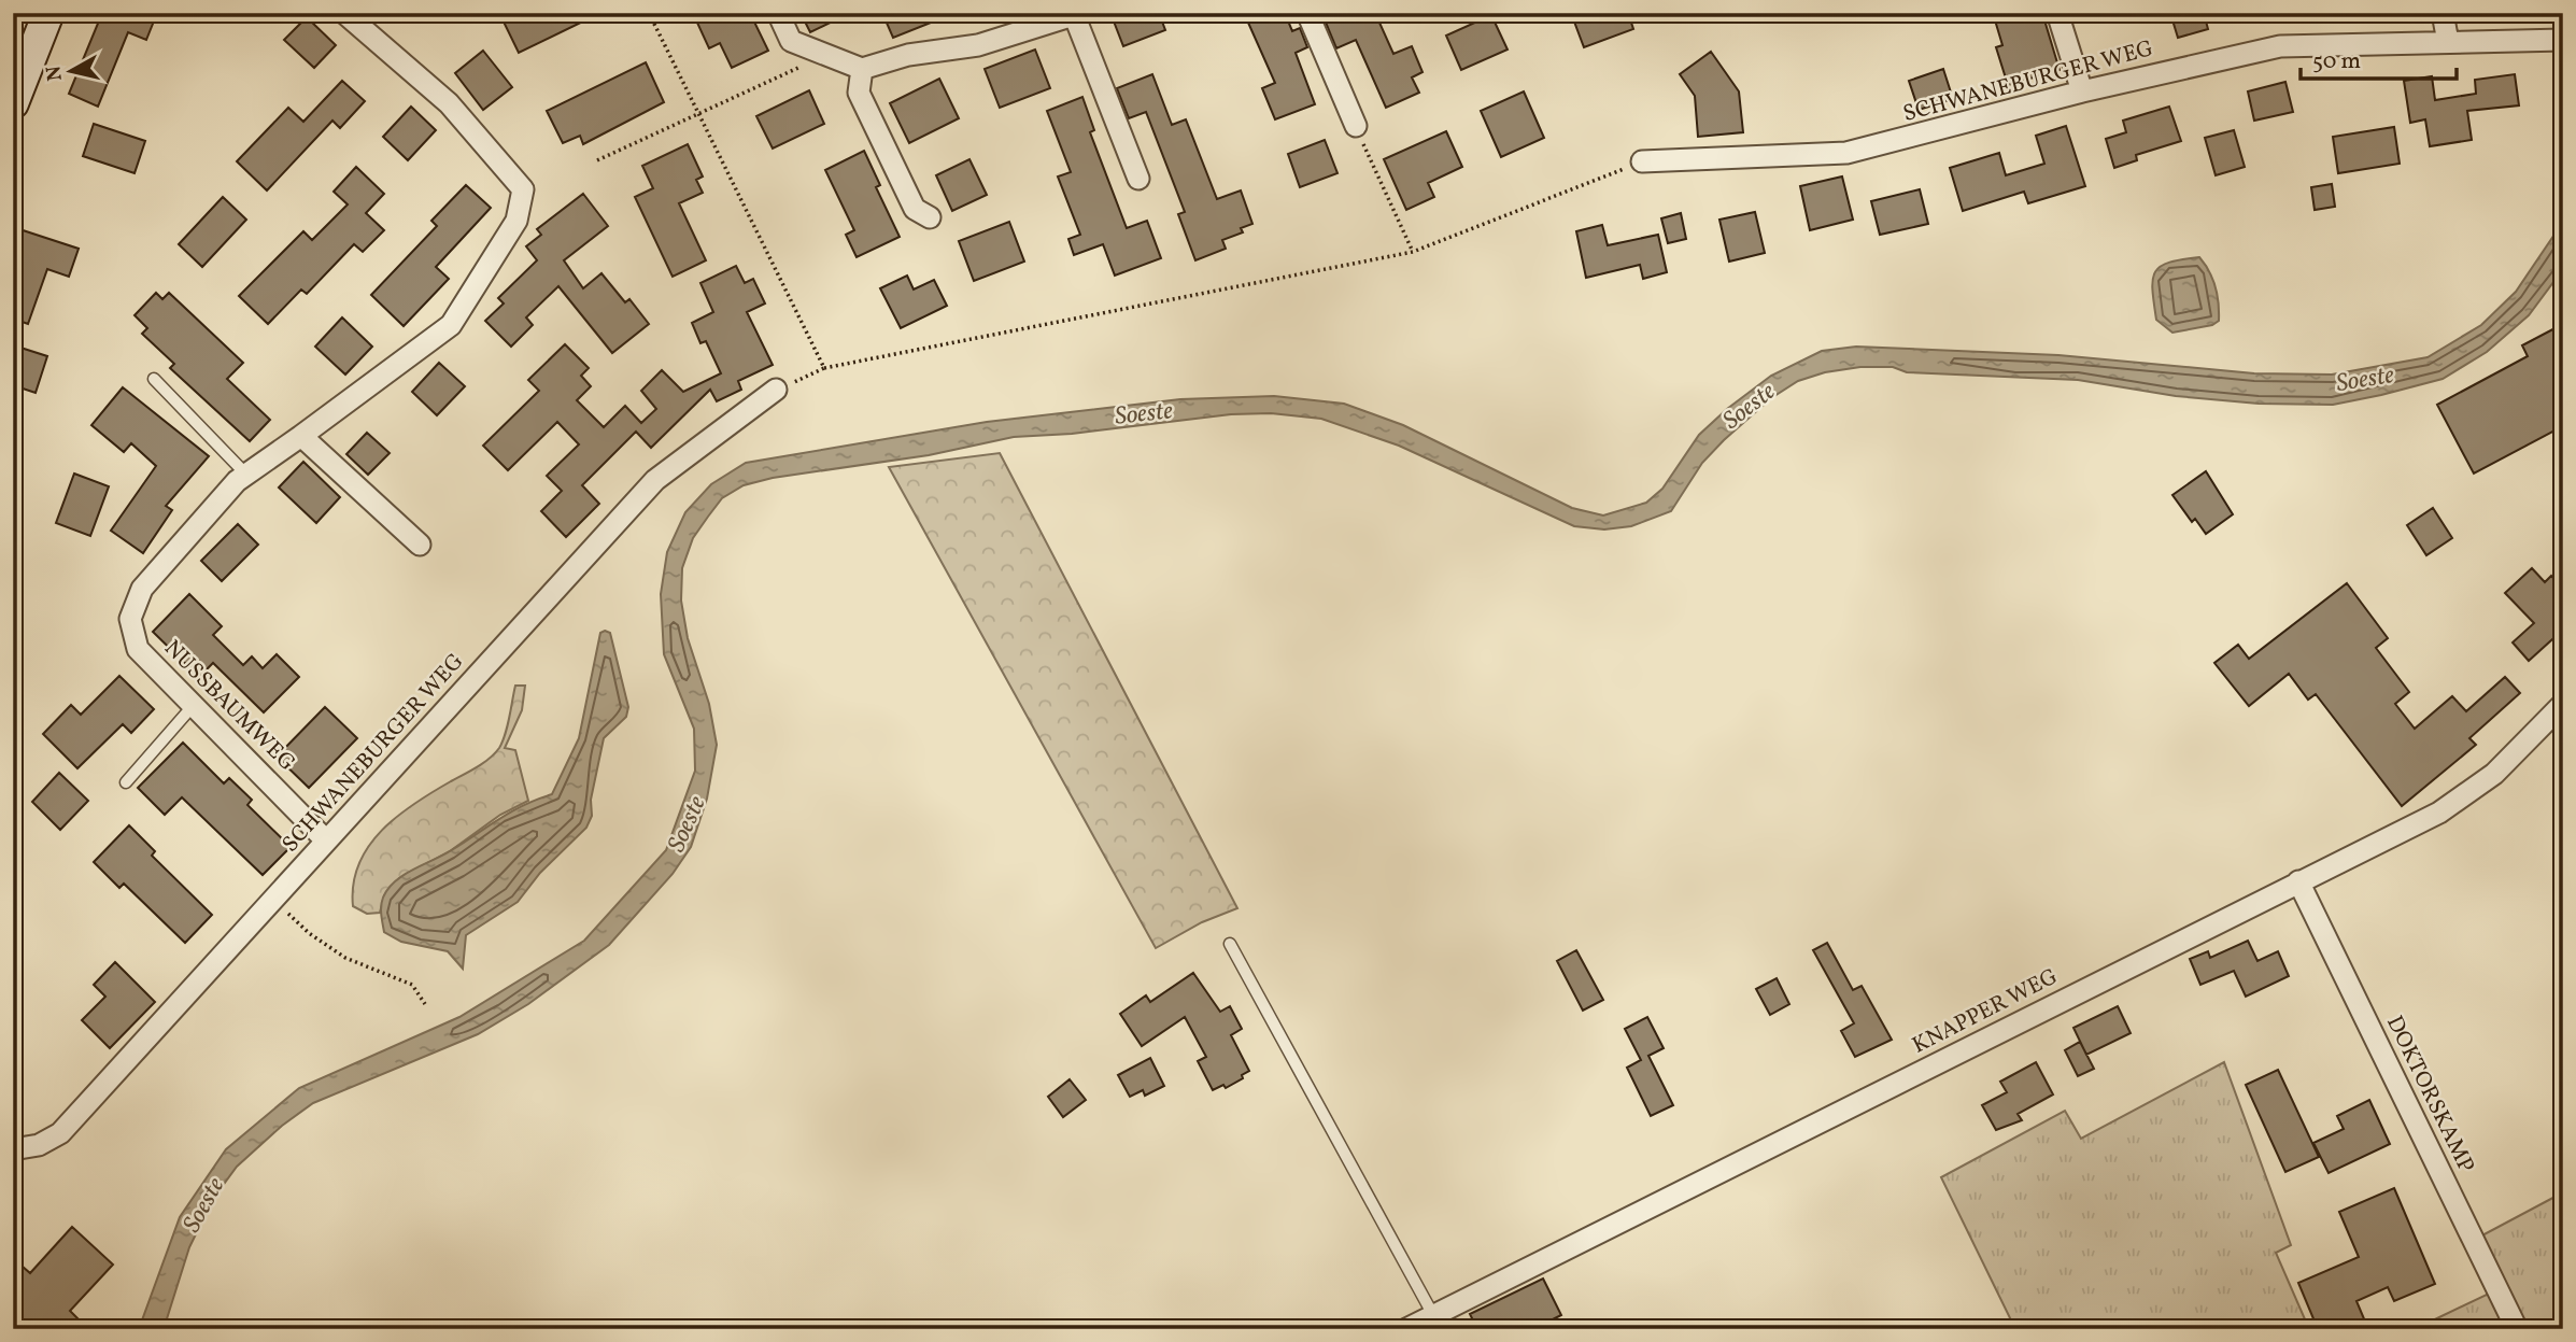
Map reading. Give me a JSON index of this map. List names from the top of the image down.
{
  "streets": {
    "street": [
      "SCHWANEBURGER WEG",
      "NUSSBAUMWEG",
      "KNAPPER WEG",
      "DOKTORSKAMP"
    ]
  },
  "crossings": [
    ["SCHWANEBURGER WEG", "NUSSBAUMWEG"],
    ["KNAPPER WEG", "DOKTORSKAMP"]
  ],
  "water": ["Soeste"],
  "scale_bar": "50 m",
  "north": "left"
}
